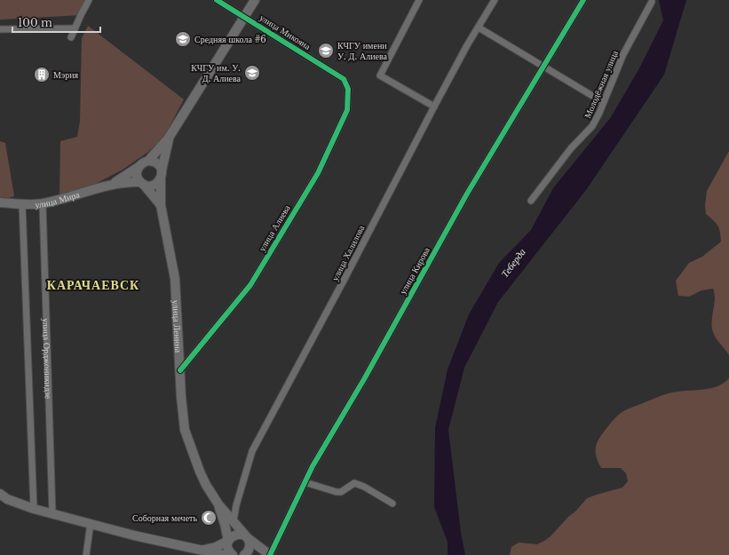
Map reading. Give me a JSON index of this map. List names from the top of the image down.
{
  "streets": {
    "main road": ["улица Мира", "улица Ленина"],
    "street": [
      "улица Микояна",
      "Молодёжная улица",
      "улица Алиева",
      "улица Халилова",
      "улица Кирова",
      "улица Орджоникидзе"
    ]
  },
  "crossings": [
    ["улица Микояна", "улица Алиева"],
    ["улица Микояна", "улица Ленина"],
    ["улица Мира", "улица Ленина"],
    ["улица Мира", "улица Орджоникидзе"],
    ["улица Алиева", "улица Ленина"],
    ["улица Халилова", "улица Ленина"],
    ["улица Кирова", "улица Ленина"]
  ],
  "districts": ["КАРАЧАЕВСК"],
  "water": ["Теберда"],
  "places": {
    "school or university": ["Средняя школа #6", "КЧГУ имени У. Д. Алиева", "КЧГУ им. У. Д. Алиева"],
    "building": ["Мэрия"],
    "mosque": ["Соборная мечеть"]
  },
  "scale_bar": "100 m"
}
